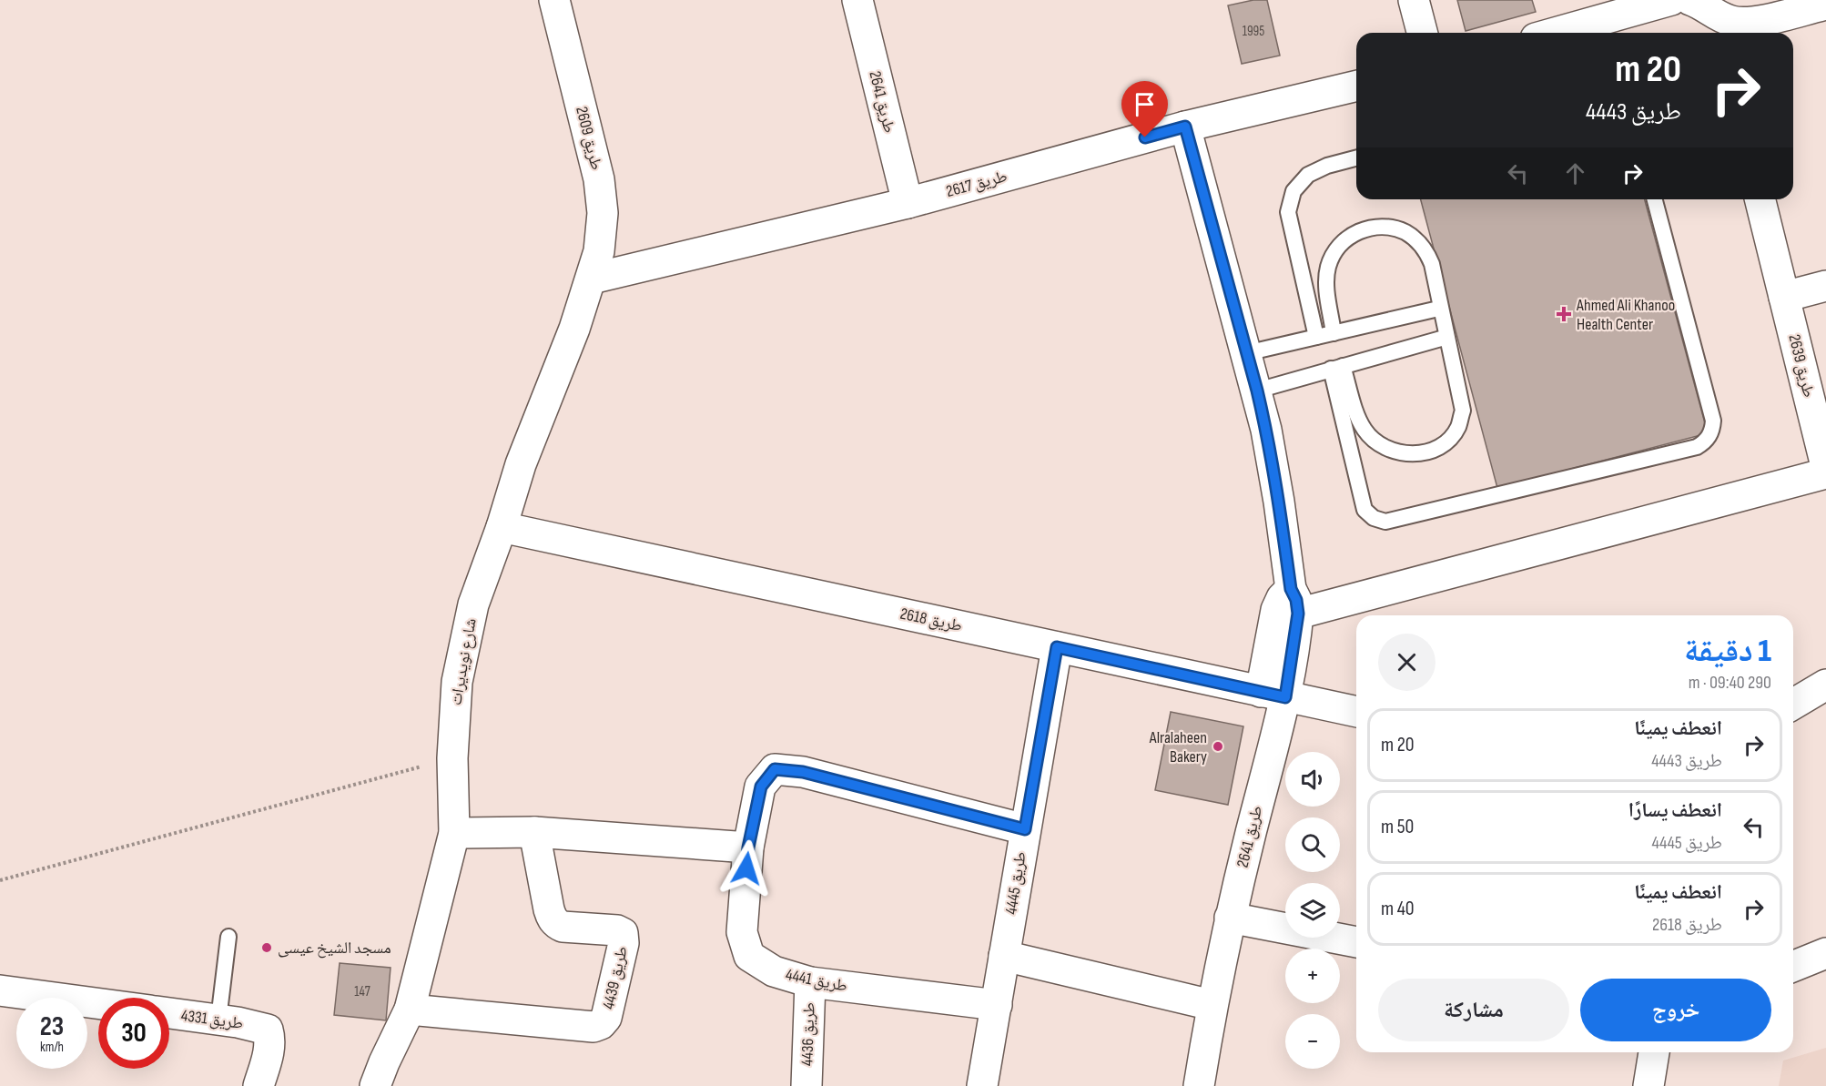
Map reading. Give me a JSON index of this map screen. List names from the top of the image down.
{
  "streets": {
    "street": [
      "طريق 2641",
      "طريق 2609",
      "طريق 2617",
      "طريق 2639",
      "طريق 2618",
      "شارع نويديرات",
      "طريق 4445",
      "طريق 4439",
      "طريق 4441",
      "طريق 4331",
      "طريق 4436"
    ]
  },
  "crossings": [
    ["طريق 2641", "طريق 2617"],
    ["طريق 2641", "طريق 2618"],
    ["طريق 2609", "طريق 2617"],
    ["طريق 2609", "شارع نويديرات"],
    ["طريق 2617", "شارع نويديرات"],
    ["طريق 2618", "شارع نويديرات"],
    ["طريق 2618", "طريق 4445"],
    ["شارع نويديرات", "طريق 4439"],
    ["طريق 4445", "طريق 4441"],
    ["طريق 4441", "طريق 4436"]
  ],
  "places": {
    "health": ["Ahmed Ali Khanoo Health Center"],
    "other": ["Alralaheen Bakery", "مسجد الشيخ عيسى"]
  },
  "house_numbers": ["1995", "147"],
  "page": {
    "turn": ["20 m", "طريق 4443"],
    "heading": ["1 دقيقة", "290 m · 09:40"],
    "list": [
      {
        "name": "انعطف يمينًا",
        "note": "طريق 4443",
        "value": "20 m"
      },
      {
        "name": "انعطف يسارًا",
        "note": "طريق 4445",
        "value": "50 m"
      },
      {
        "name": "انعطف يمينًا",
        "note": "طريق 2618",
        "value": "40 m"
      }
    ],
    "map_buttons": ["+", "−"],
    "buttons": ["خروج", "مشاركة"],
    "speed": "23 km/h",
    "limit": "30"
  }
}
